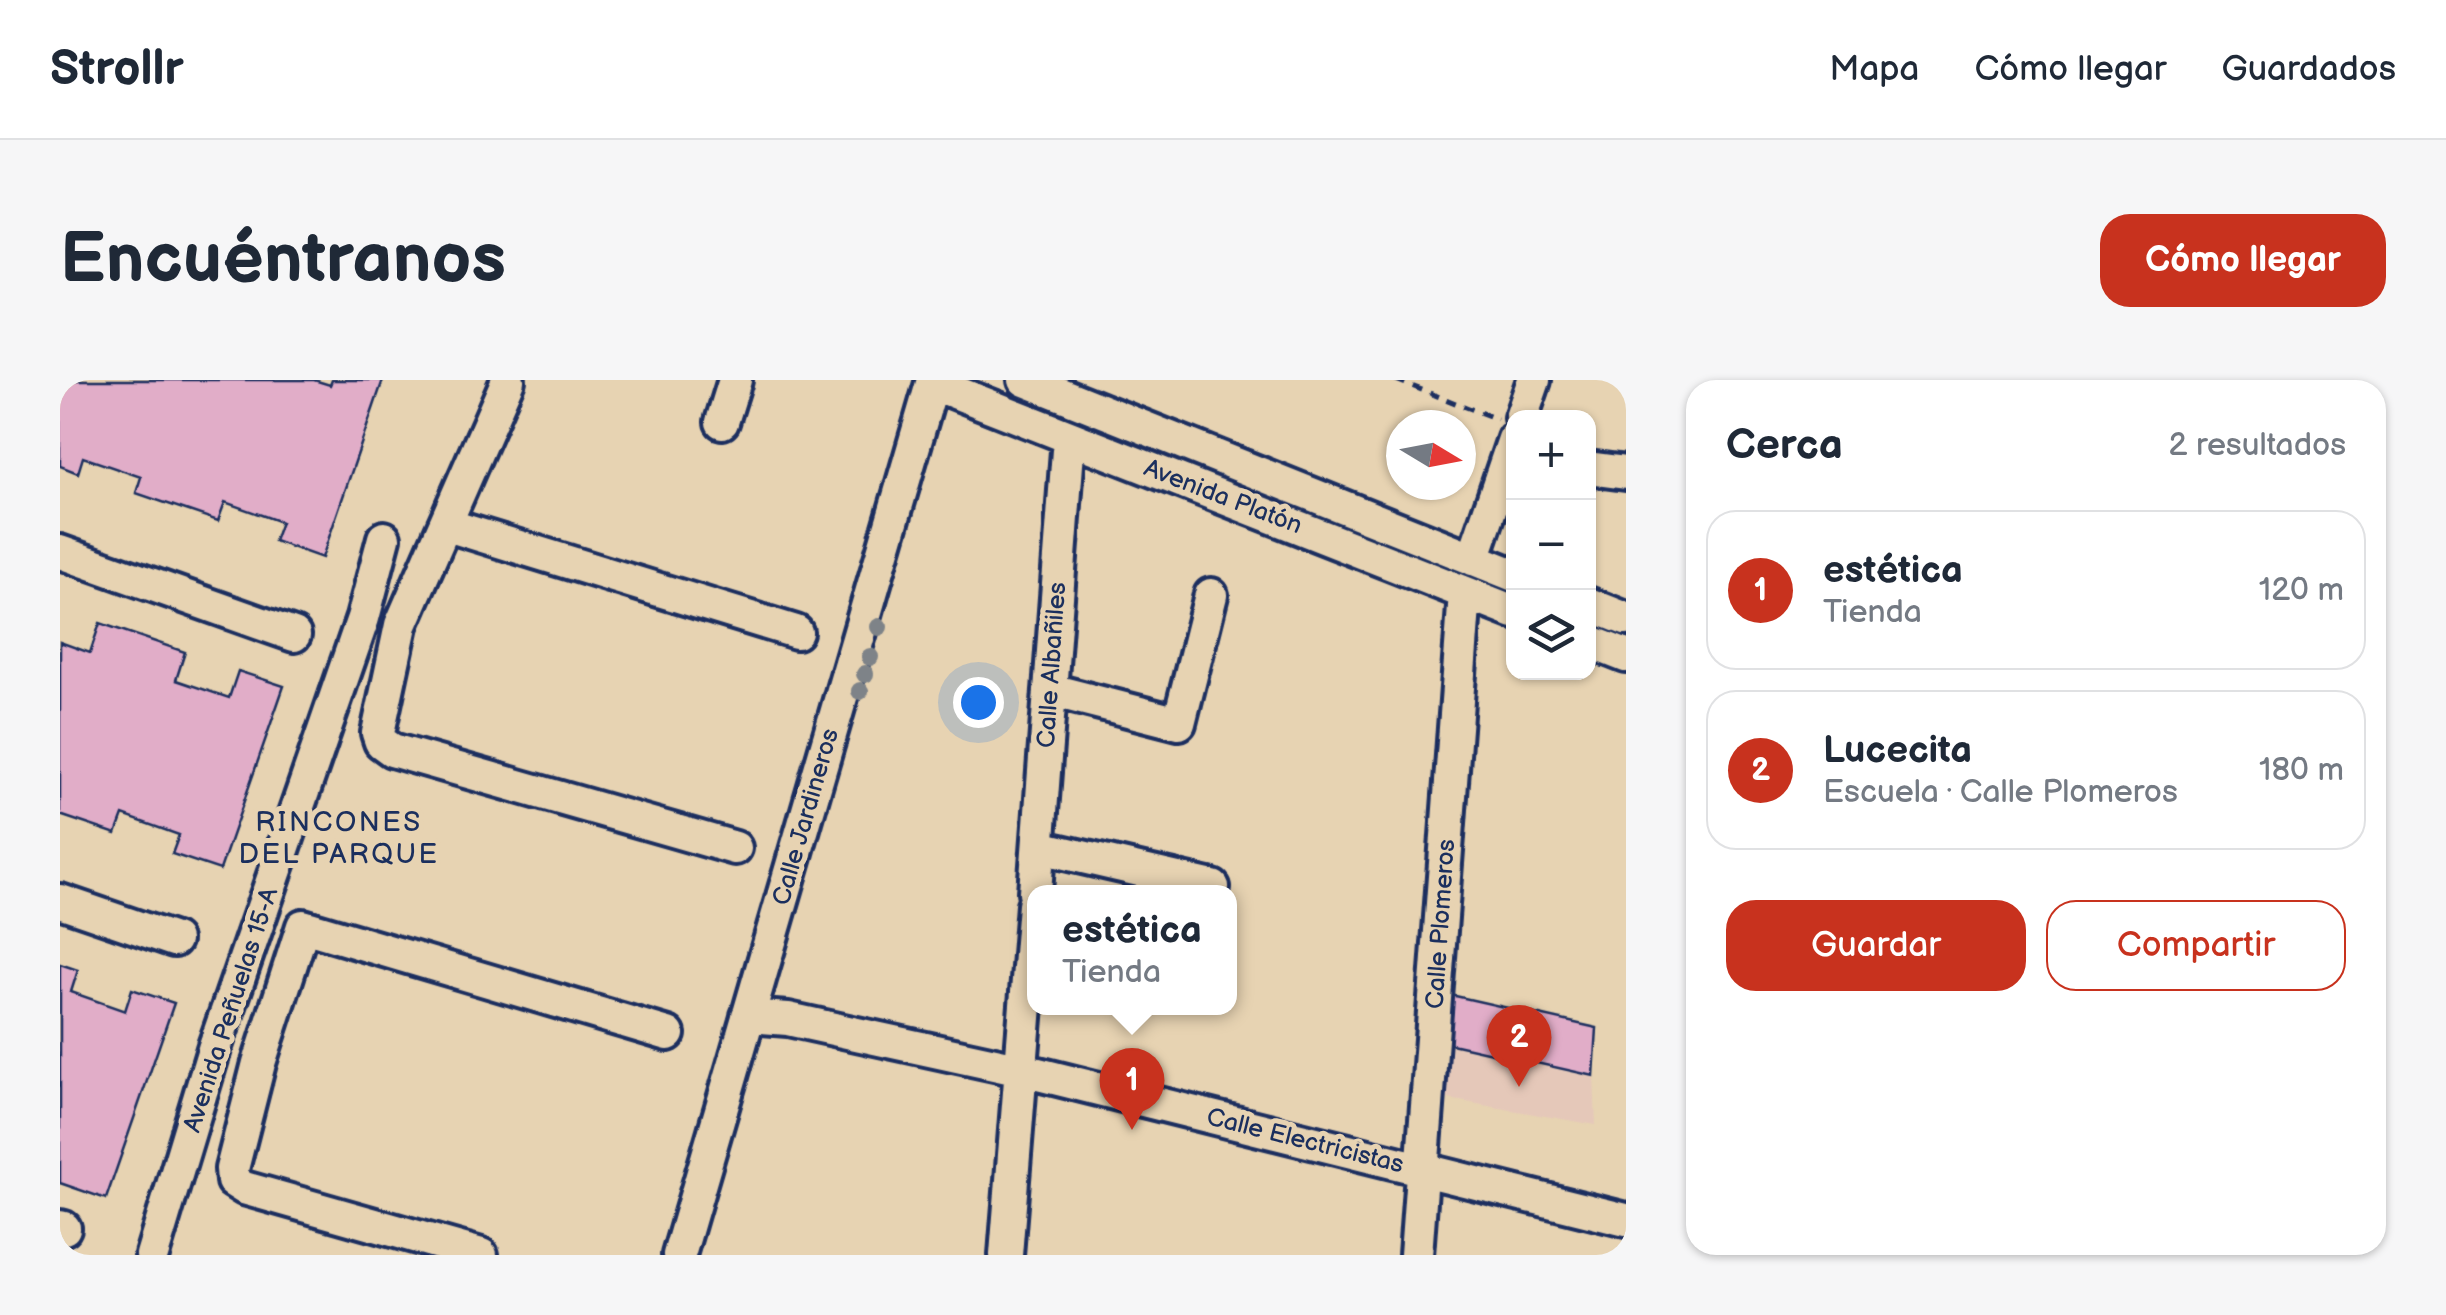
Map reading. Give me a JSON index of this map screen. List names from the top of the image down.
{
  "streets": {
    "street": [
      "Avenida Platón",
      "Calle Albañiles",
      "Calle Jardineros",
      "Calle Plomeros",
      "Avenida Peñuelas 15-A",
      "Calle Electricistas"
    ]
  },
  "crossings": [
    ["Avenida Platón", "Calle Albañiles"],
    ["Avenida Platón", "Calle Jardineros"],
    ["Avenida Platón", "Calle Plomeros"],
    ["Calle Jardineros", "Calle Electricistas"],
    ["Calle Plomeros", "Calle Electricistas"]
  ],
  "districts": ["RINCONES DEL PARQUE"],
  "north": "right",
  "page": {
    "header": "Strollr",
    "nav": ["Mapa", "Cómo llegar", "Guardados"],
    "buttons": [
      "Cómo llegar",
      ["Guardar", "Compartir"]
    ],
    "title": "Encuéntranos",
    "heading": ["Cerca", "2 resultados"],
    "map_buttons": ["+", "−"],
    "list": [
      {
        "mark": "1",
        "name": "estética",
        "note": "Tienda",
        "value": "120 m"
      },
      {
        "mark": "2",
        "name": "Lucecita",
        "note": "Escuela · Calle Plomeros",
        "value": "180 m"
      }
    ],
    "popup": ["estética", "Tienda"],
    "pins": ["2", "1"]
  }
}
